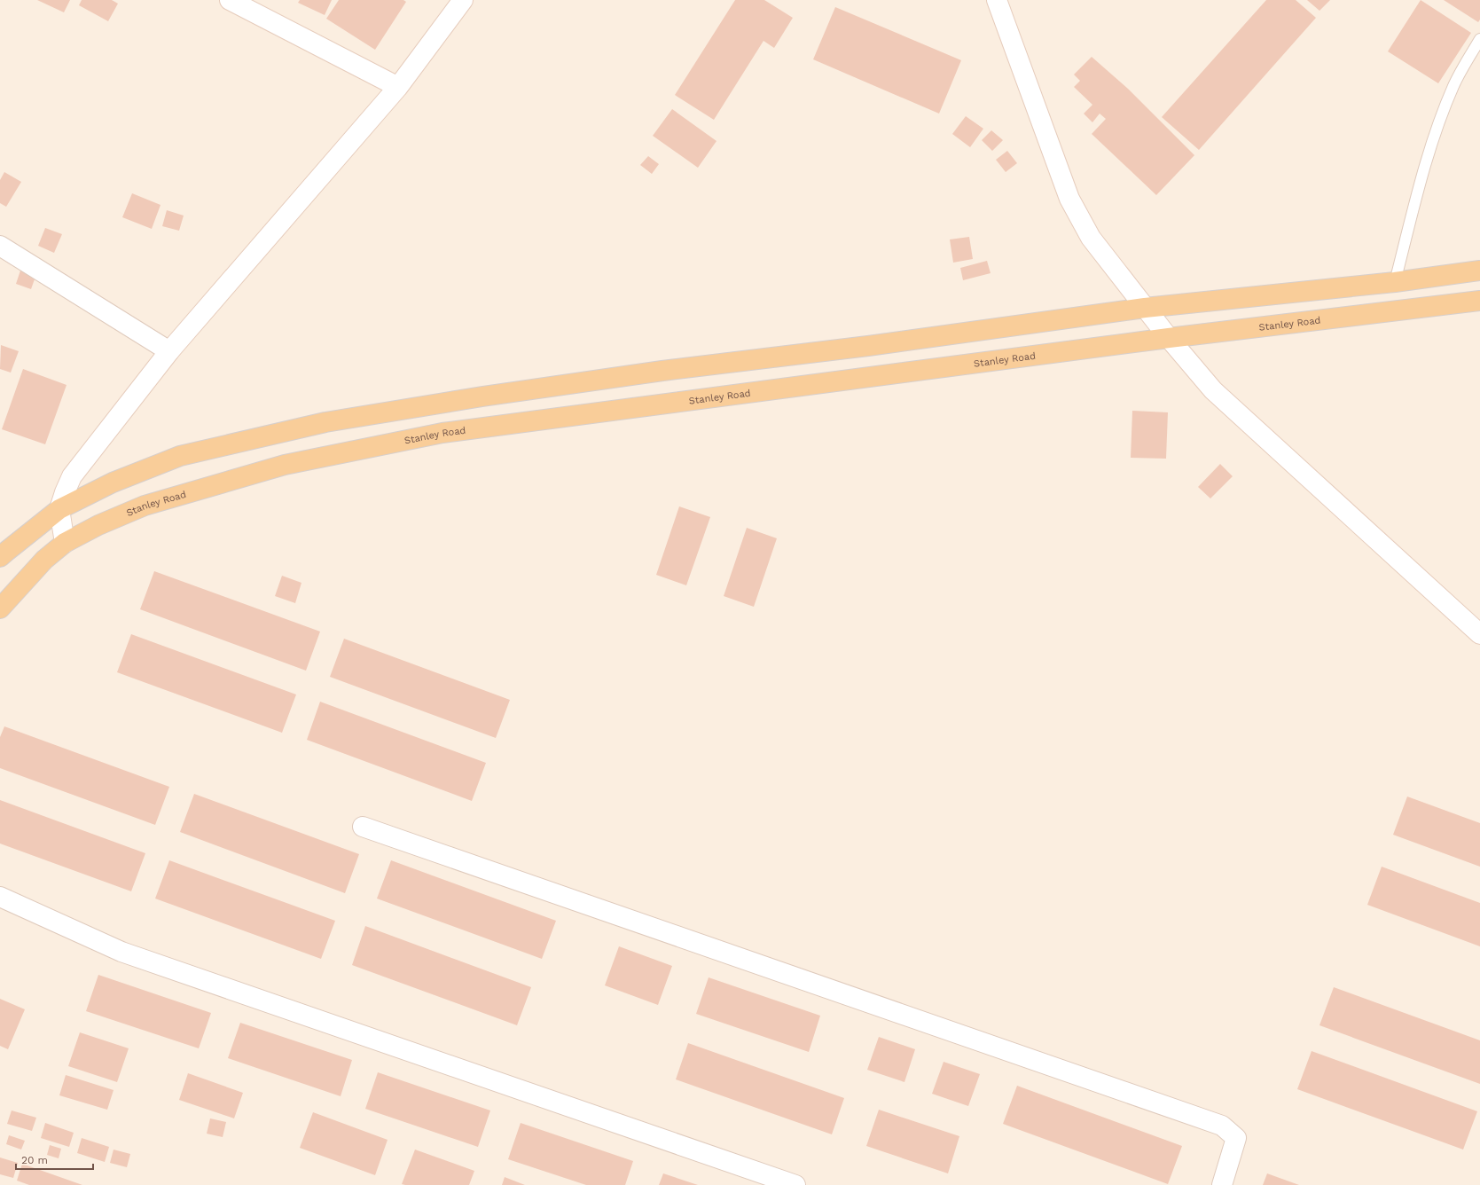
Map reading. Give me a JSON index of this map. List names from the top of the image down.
{
  "streets": {
    "main road": ["Stanley Road"]
  },
  "scale_bar": "20 m"
}
